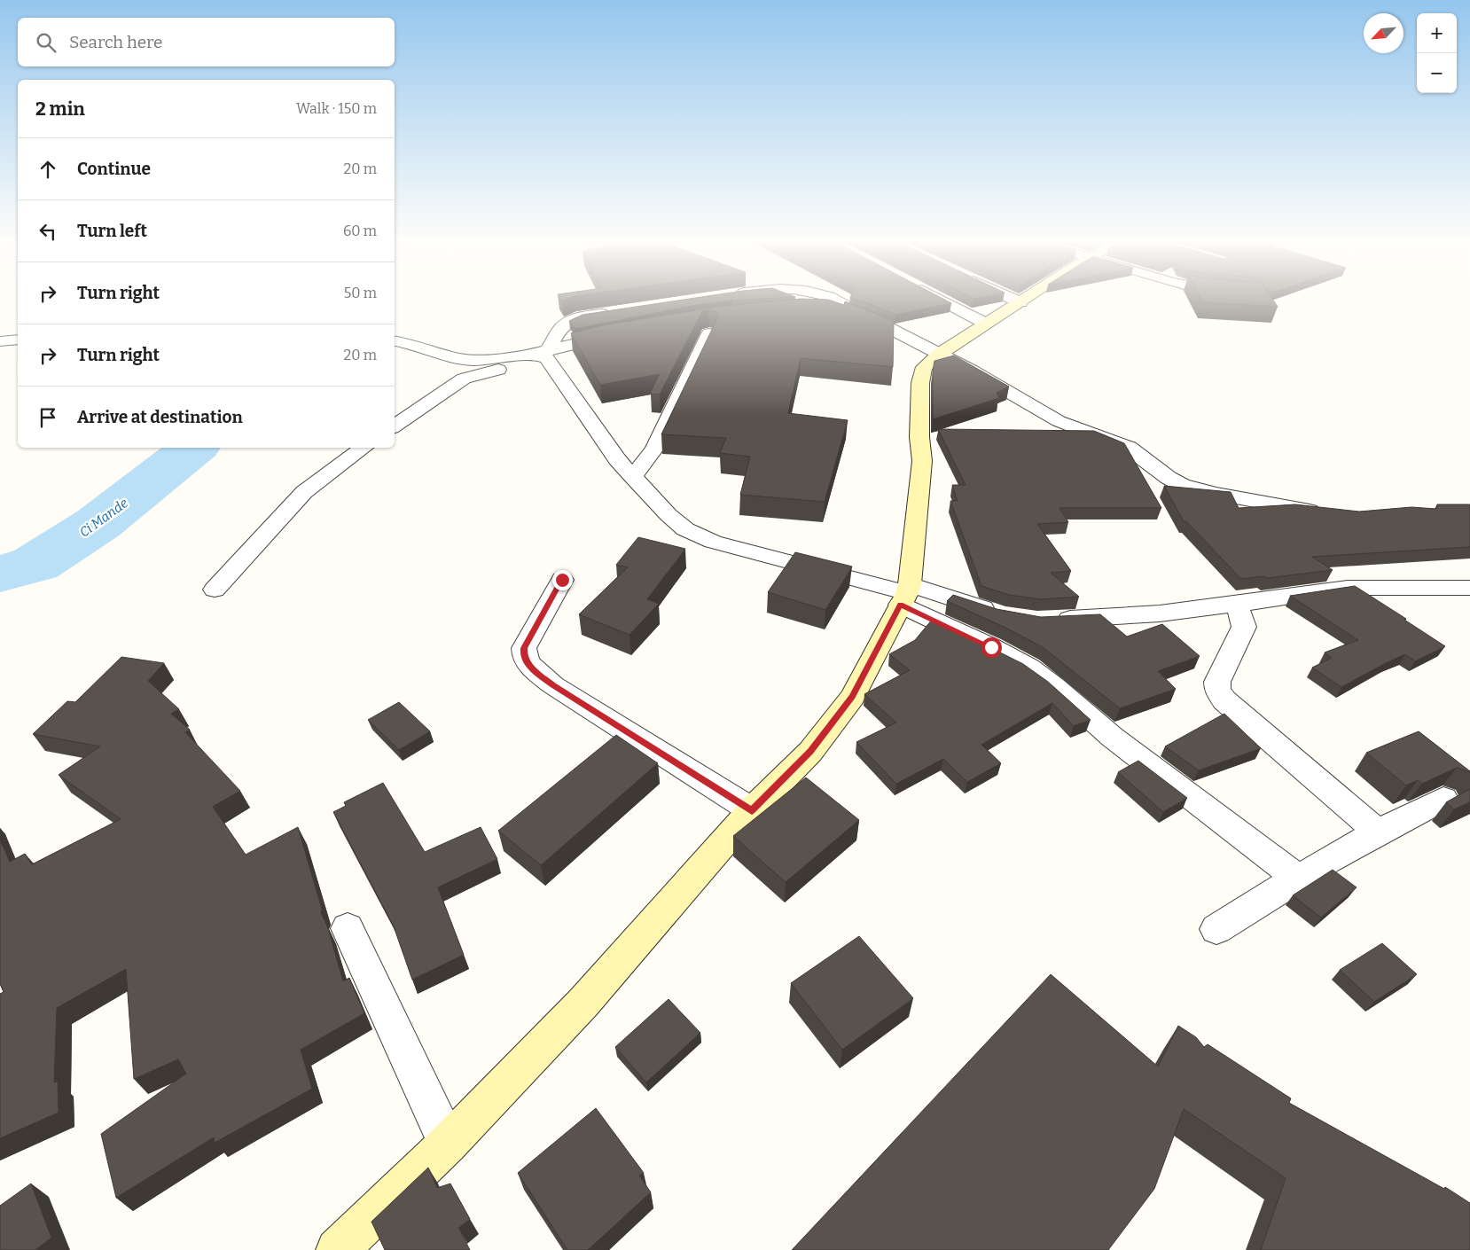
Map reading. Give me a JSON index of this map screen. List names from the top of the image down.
{
  "water": ["Ci Mande"],
  "north": "bottom left",
  "page": {
    "map_buttons": ["+", "−"],
    "search": "Search here",
    "heading": ["2 min", "Walk · 150 m"],
    "list": [
      ["Continue", "20 m"],
      ["Turn left", "60 m"],
      ["Turn right", "50 m"],
      ["Turn right", "20 m"],
      "Arrive at destination"
    ]
  }
}
